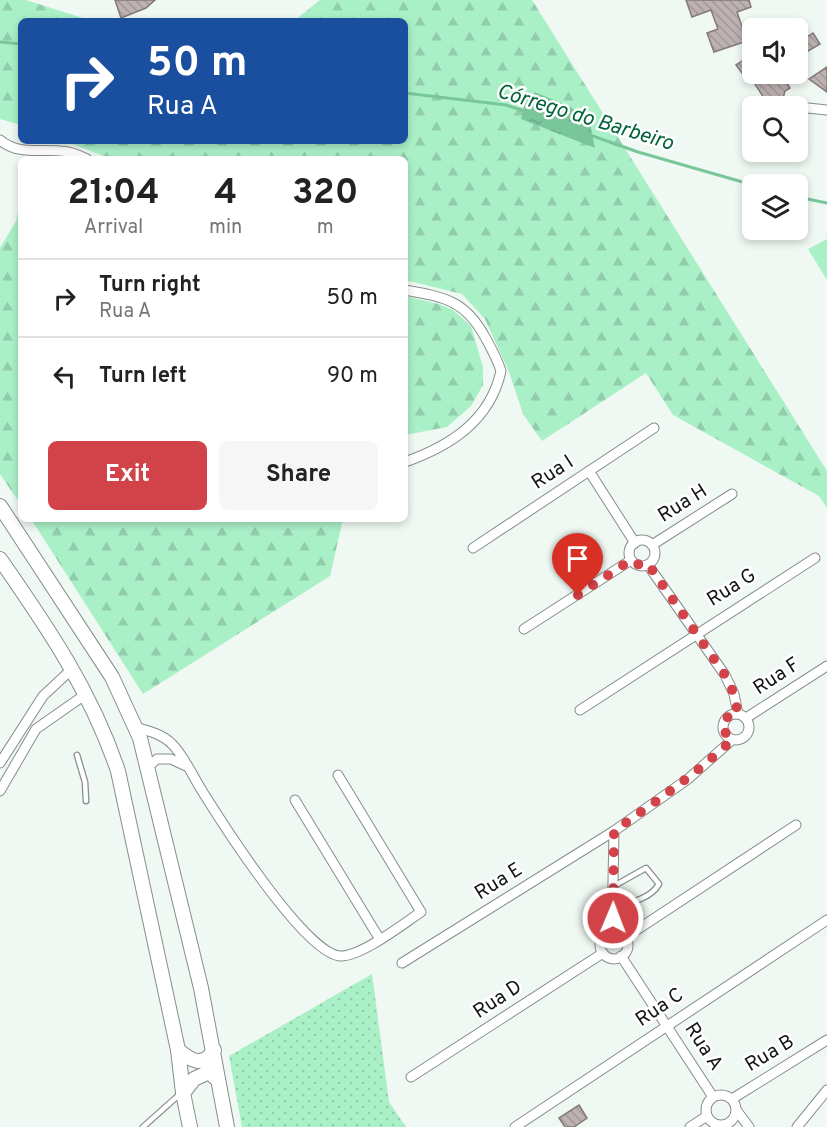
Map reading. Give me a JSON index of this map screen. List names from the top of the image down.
{
  "streets": {
    "street": [
      "Rua I",
      "Rua H",
      "Rua G",
      "Rua F",
      "Rua E",
      "Rua D",
      "Rua C",
      "Rua A",
      "Rua B"
    ]
  },
  "crossings": [
    ["Rua D", "Rua A"],
    ["Rua C", "Rua A"],
    ["Rua A", "Rua B"]
  ],
  "water": ["Córrego do Barbeiro"],
  "page": {
    "turn": ["50 m", "Rua A"],
    "eta": [
      "21:04",
      "Arrival",
      "4",
      "min",
      "320",
      "m"
    ],
    "list": [
      {
        "name": "Turn right",
        "note": "Rua A",
        "value": "50 m"
      },
      {
        "name": "Turn left",
        "value": "90 m"
      }
    ],
    "buttons": ["Exit", "Share"]
  }
}
